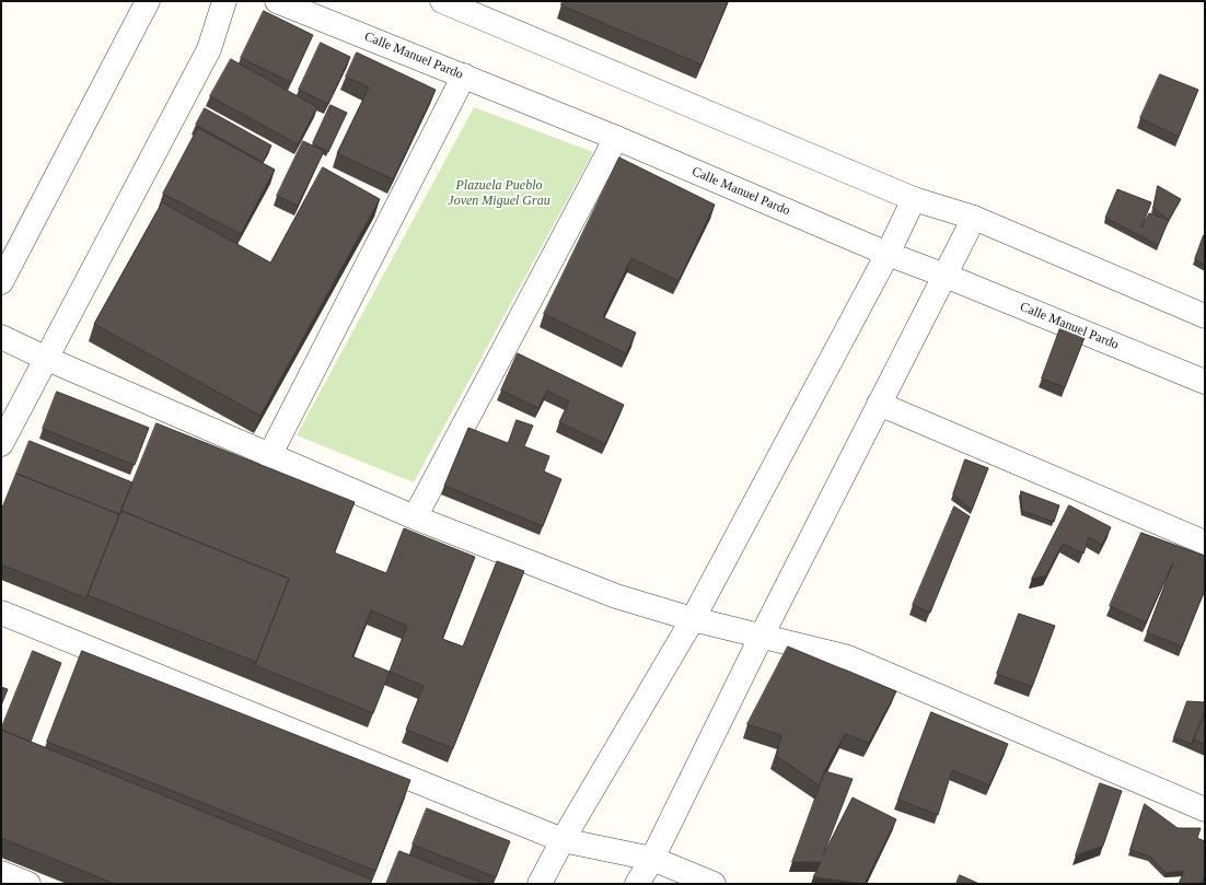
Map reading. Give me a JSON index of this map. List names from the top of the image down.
{
  "streets": {
    "street": ["Calle Manuel Pardo"]
  },
  "parks": ["Plazuela Pueblo Joven Miguel Grau"]
}
